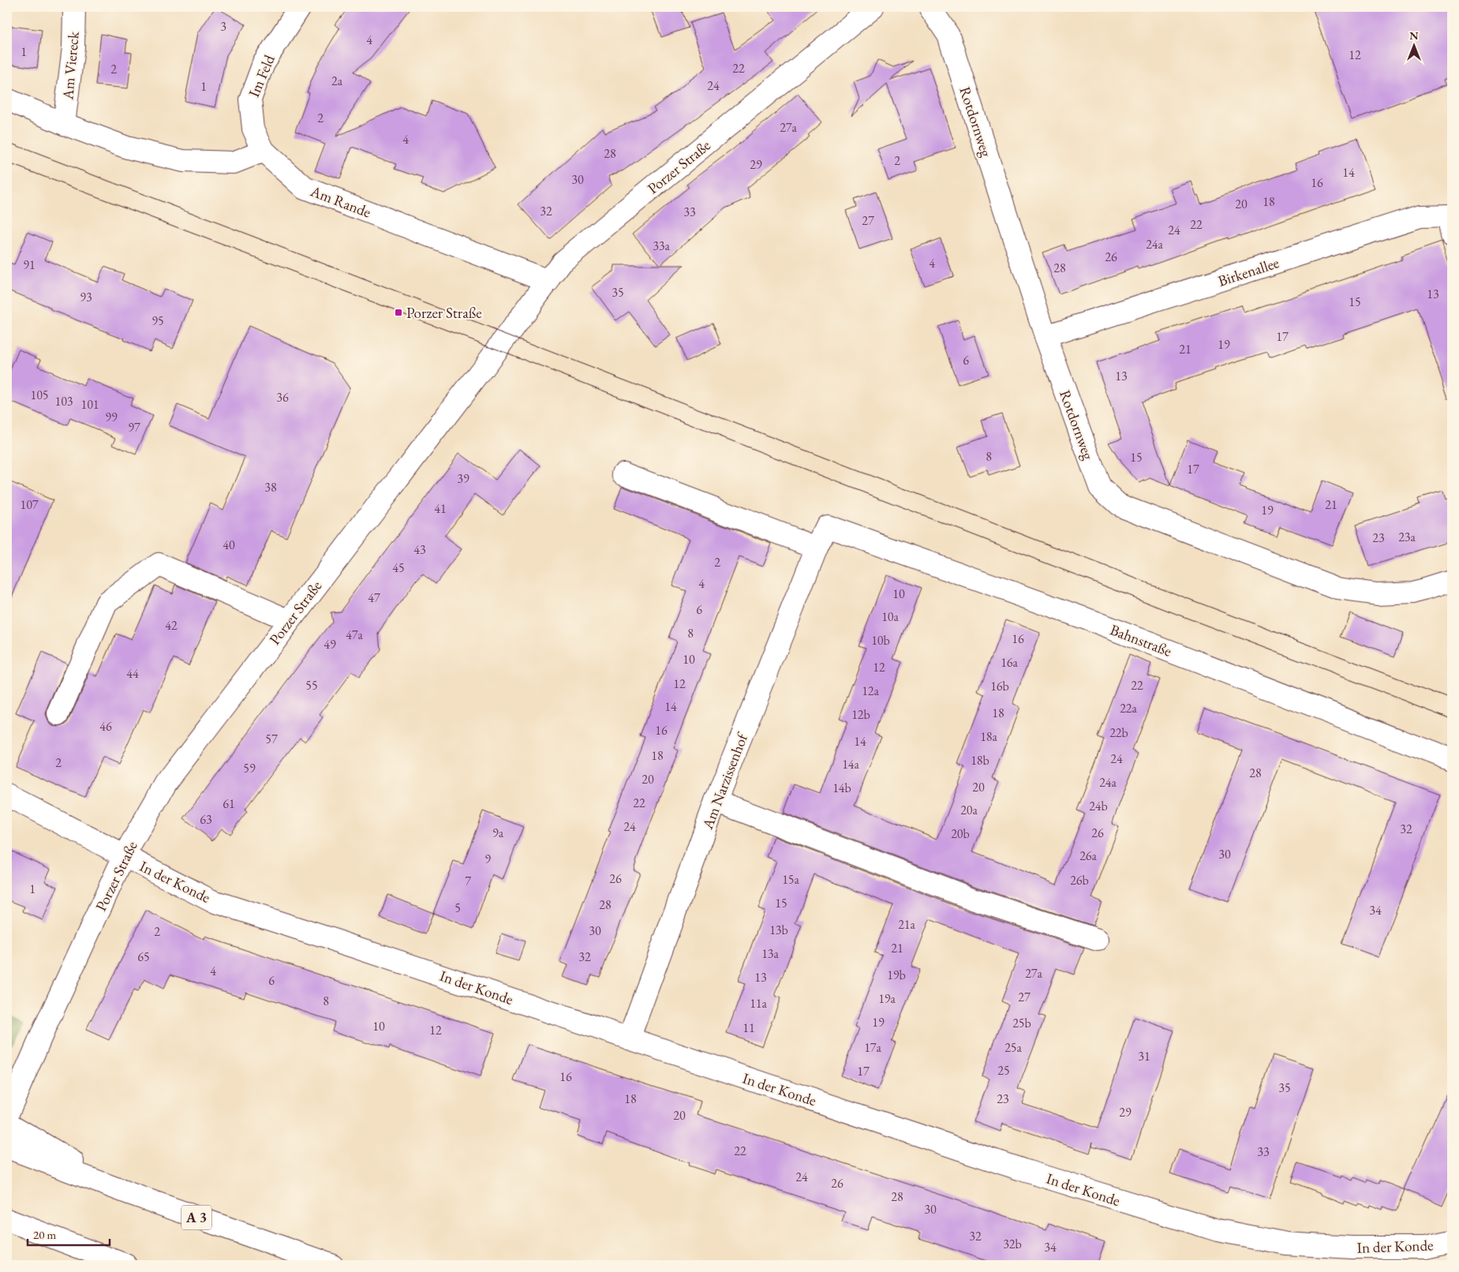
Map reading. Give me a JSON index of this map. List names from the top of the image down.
{
  "streets": {
    "main road": [
      "Am Viereck",
      "Im Feld",
      "Rotdornweg",
      "Porzer Straße",
      "Am Rande",
      "Birkenallee",
      "Bahnstraße",
      "Am Narzissenhof",
      "In der Konde",
      "A 3"
    ]
  },
  "crossings": [
    ["Im Feld", "Am Rande"],
    ["Rotdornweg", "Birkenallee"],
    ["Porzer Straße", "Am Rande"],
    ["Porzer Straße", "In der Konde"],
    ["Bahnstraße", "Am Narzissenhof"],
    ["Am Narzissenhof", "In der Konde"]
  ],
  "places": {
    "transit": ["Porzer Straße"]
  },
  "house_numbers": [
    "3",
    "4",
    "1",
    "12",
    "22",
    "2",
    "2a",
    "24",
    "1",
    "2",
    "27a",
    "4",
    "28",
    "2",
    "29",
    "14",
    "30",
    "16",
    "18",
    "20",
    "32",
    "33",
    "27",
    "22",
    "24",
    "24a",
    "33a",
    "26",
    "4",
    "91",
    "28",
    "35",
    "13",
    "93",
    "15",
    "95",
    "17",
    "19",
    "21",
    "6",
    "13",
    "105",
    "36",
    "103",
    "101",
    "99",
    "97",
    "8",
    "15",
    "17",
    "39",
    "38",
    "107",
    "21",
    "41",
    "19",
    "23a",
    "23",
    "40",
    "43",
    "2",
    "45",
    "4",
    "10",
    "47",
    "6",
    "10a",
    "42",
    "8",
    "47a",
    "16",
    "10b",
    "49",
    "10",
    "16a",
    "12",
    "44",
    "12",
    "55",
    "22",
    "16b",
    "12a",
    "14",
    "22a",
    "18",
    "12b",
    "46",
    "16",
    "22b",
    "18a",
    "57",
    "14",
    "18",
    "24",
    "18b",
    "2",
    "14a",
    "59",
    "28",
    "20",
    "24a",
    "20",
    "14b",
    "22",
    "61",
    "24b",
    "20a",
    "63",
    "24",
    "32",
    "9a",
    "26",
    "20b",
    "30",
    "26a",
    "9",
    "26",
    "15a",
    "26b",
    "7",
    "1",
    "15",
    "28",
    "5",
    "34",
    "21a",
    "13b",
    "30",
    "2",
    "21",
    "13a",
    "65",
    "32",
    "4",
    "27a",
    "19b",
    "13",
    "6",
    "27",
    "19a",
    "8",
    "11a",
    "19",
    "25b",
    "10",
    "11",
    "12",
    "17a",
    "25a",
    "31",
    "25",
    "17",
    "16",
    "35",
    "18",
    "23",
    "29",
    "20",
    "22",
    "33",
    "24",
    "26",
    "28",
    "30",
    "32",
    "32b",
    "34"
  ],
  "scale_bar": "20 m",
  "north": "top"
}
